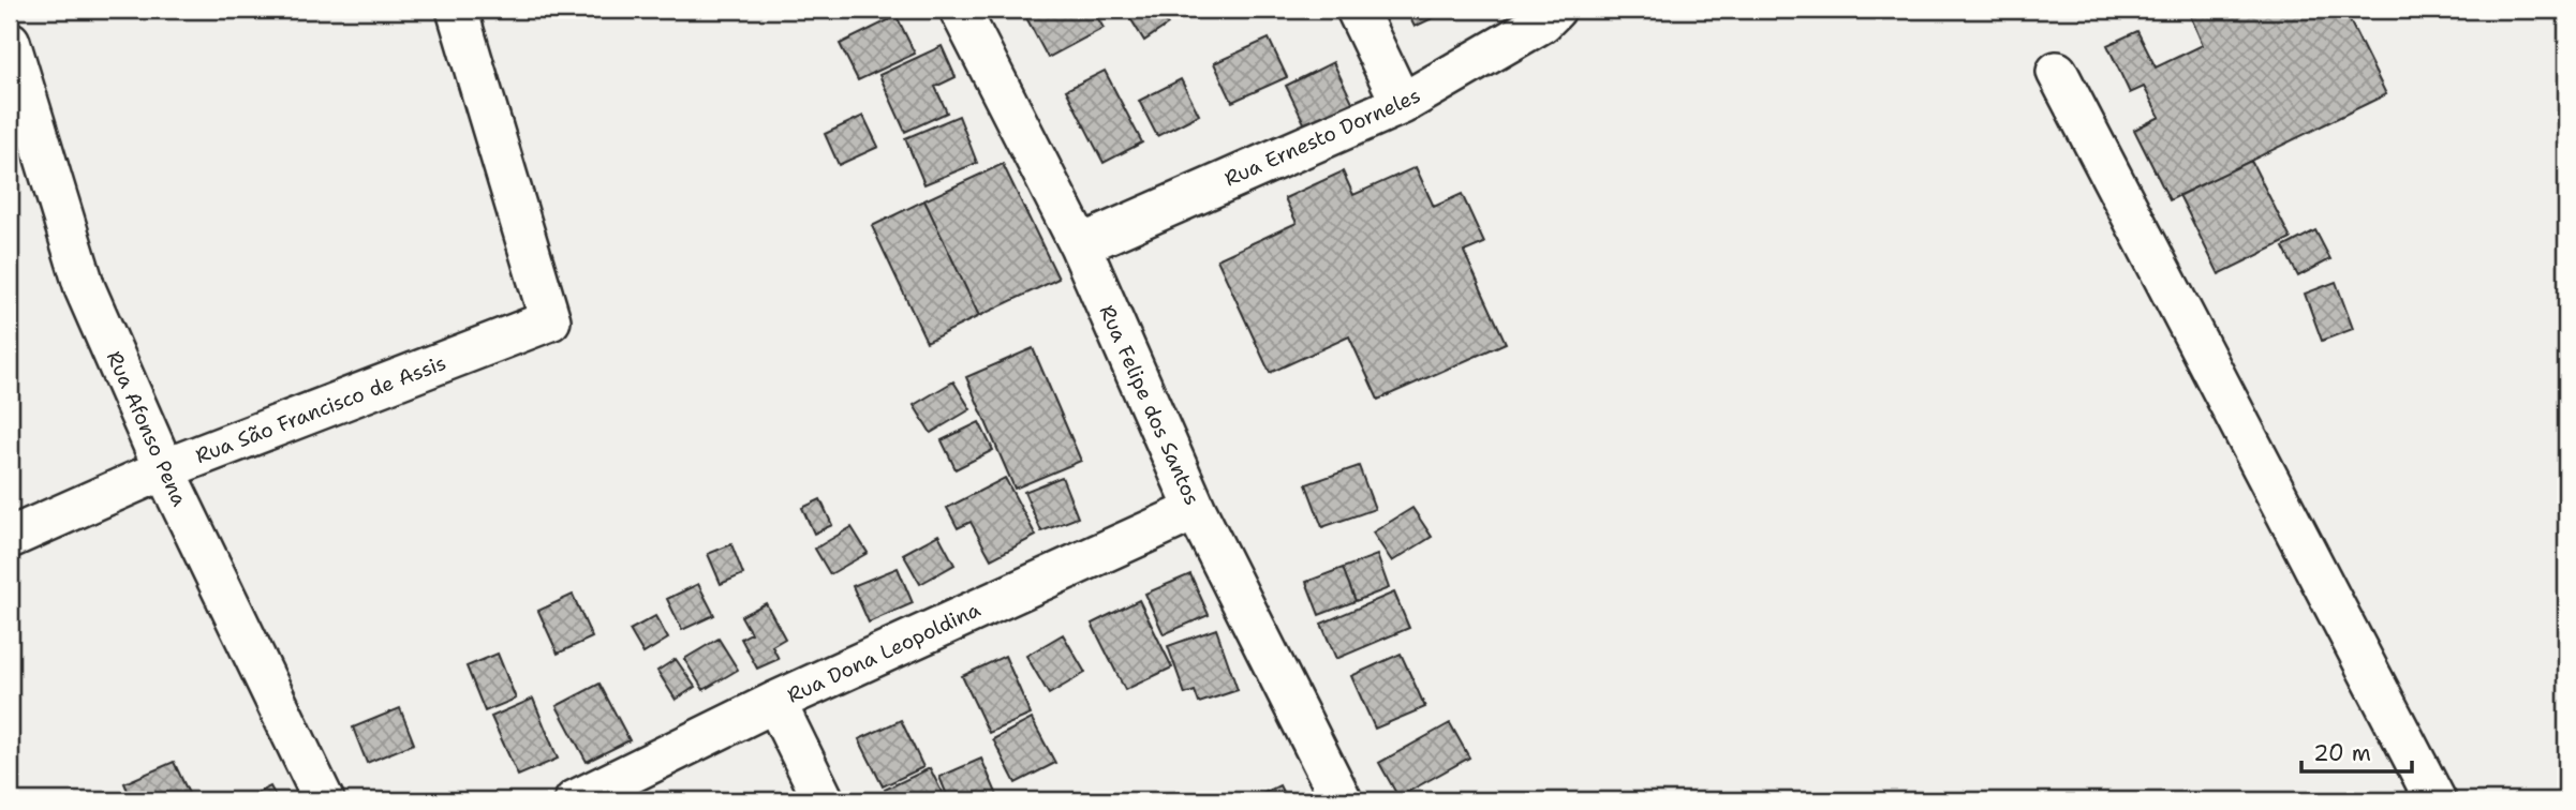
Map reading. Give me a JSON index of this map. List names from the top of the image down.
{
  "streets": {
    "street": [
      "Rua Ernesto Dorneles",
      "Rua Felipe dos Santos",
      "Rua São Francisco de Assis",
      "Rua Afonso Pena",
      "Rua Dona Leopoldina"
    ]
  },
  "crossings": [
    ["Rua Ernesto Dorneles", "Rua Felipe dos Santos"],
    ["Rua Felipe dos Santos", "Rua Dona Leopoldina"],
    ["Rua São Francisco de Assis", "Rua Afonso Pena"]
  ],
  "scale_bar": "20 m"
}
